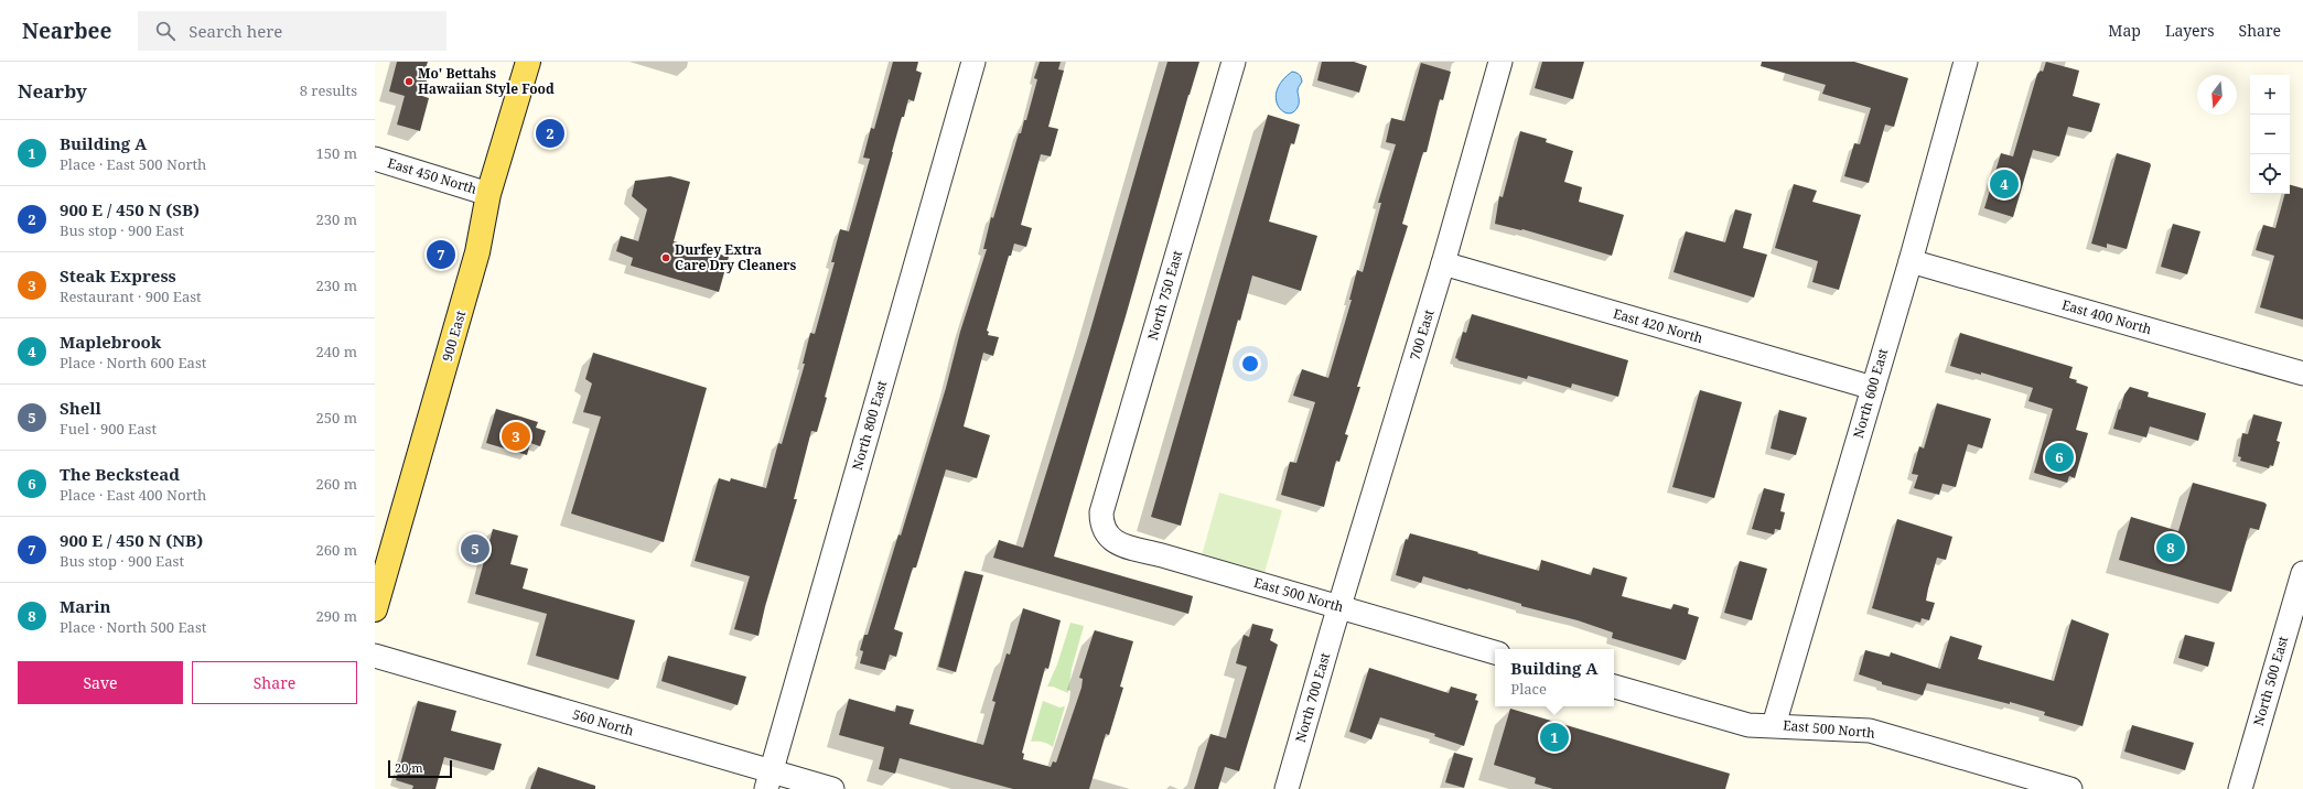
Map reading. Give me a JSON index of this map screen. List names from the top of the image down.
{
  "streets": {
    "main road": ["900 East"],
    "street": [
      "East 450 North",
      "North 750 East",
      "East 400 North",
      "East 420 North",
      "700 East",
      "North 600 East",
      "North 800 East",
      "East 500 North",
      "North 500 East",
      "North 700 East",
      "560 North"
    ]
  },
  "crossings": [
    ["East 450 North", "900 East"],
    ["North 750 East", "East 500 North"],
    ["East 400 North", "North 600 East"],
    ["East 420 North", "700 East"],
    ["East 420 North", "North 600 East"],
    ["700 East", "East 500 North"],
    ["700 East", "North 700 East"],
    ["North 600 East", "East 500 North"],
    ["North 800 East", "560 North"],
    ["East 500 North", "North 700 East"]
  ],
  "places": ["Mo' Bettahs Hawaiian Style Food", "Durfey Extra Care Dry Cleaners"],
  "scale_bar": "20 m",
  "north": "bottom",
  "page": {
    "header": "Nearbee",
    "search": "Search here",
    "nav": ["Map", "Layers", "Share"],
    "heading": ["Nearby", "8 results"],
    "map_buttons": ["+", "−"],
    "pins": [
      "2",
      "4",
      "7",
      "3",
      "6",
      "8",
      "5",
      "1"
    ],
    "list": [
      {
        "mark": "1",
        "name": "Building A",
        "note": "Place · East 500 North",
        "value": "150 m"
      },
      {
        "mark": "2",
        "name": "900 E / 450 N (SB)",
        "note": "Bus stop · 900 East",
        "value": "230 m"
      },
      {
        "mark": "3",
        "name": "Steak Express",
        "note": "Restaurant · 900 East",
        "value": "230 m"
      },
      {
        "mark": "4",
        "name": "Maplebrook",
        "note": "Place · North 600 East",
        "value": "240 m"
      },
      {
        "mark": "5",
        "name": "Shell",
        "note": "Fuel · 900 East",
        "value": "250 m"
      },
      {
        "mark": "6",
        "name": "The Beckstead",
        "note": "Place · East 400 North",
        "value": "260 m"
      },
      {
        "mark": "7",
        "name": "900 E / 450 N (NB)",
        "note": "Bus stop · 900 East",
        "value": "260 m"
      },
      {
        "mark": "8",
        "name": "Marin",
        "note": "Place · North 500 East",
        "value": "290 m"
      }
    ],
    "buttons": ["Save", "Share"],
    "popup": ["Building A", "Place"],
    "scale": "20 m"
  }
}
